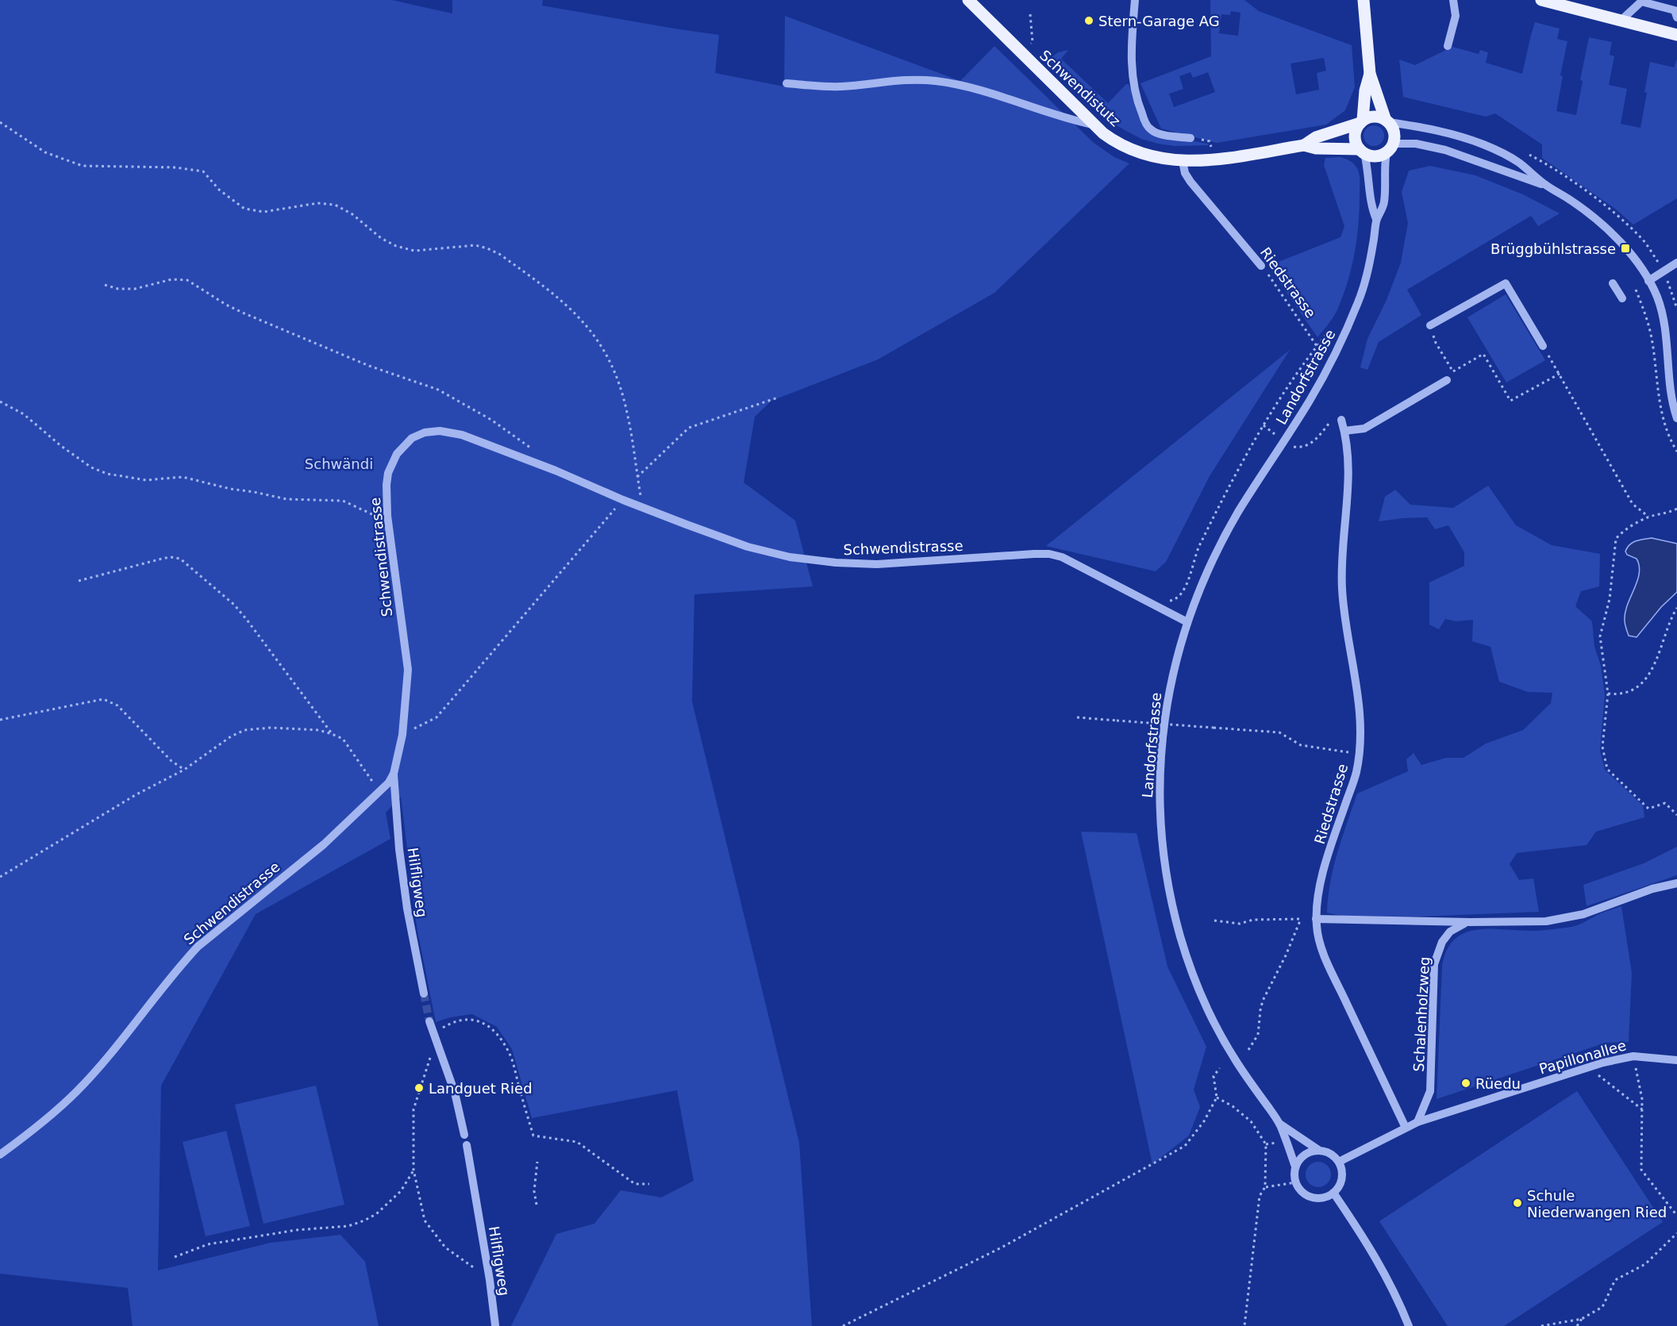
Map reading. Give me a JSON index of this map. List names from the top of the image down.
{
  "streets": {
    "main road": ["Schwendistutz"],
    "street": [
      "Riedstrasse",
      "Landorfstrasse",
      "Schwendistrasse",
      "Hilfligweg",
      "Schalenholzweg",
      "Papillonallee"
    ]
  },
  "crossings": [
    ["Schwendistutz", "Riedstrasse"],
    ["Schwendistutz", "Landorfstrasse"],
    ["Riedstrasse", "Schalenholzweg"],
    ["Riedstrasse", "Papillonallee"],
    ["Landorfstrasse", "Schwendistrasse"],
    ["Landorfstrasse", "Papillonallee"],
    ["Schwendistrasse", "Hilfligweg"],
    ["Schalenholzweg", "Papillonallee"]
  ],
  "parks": ["Schwändi"],
  "places": {
    "other": [
      "Stern-Garage AG",
      "Rüedu",
      "Landguet Ried",
      "Schule Niederwangen Ried"
    ],
    "transit": ["Brüggbühlstrasse"]
  }
}
